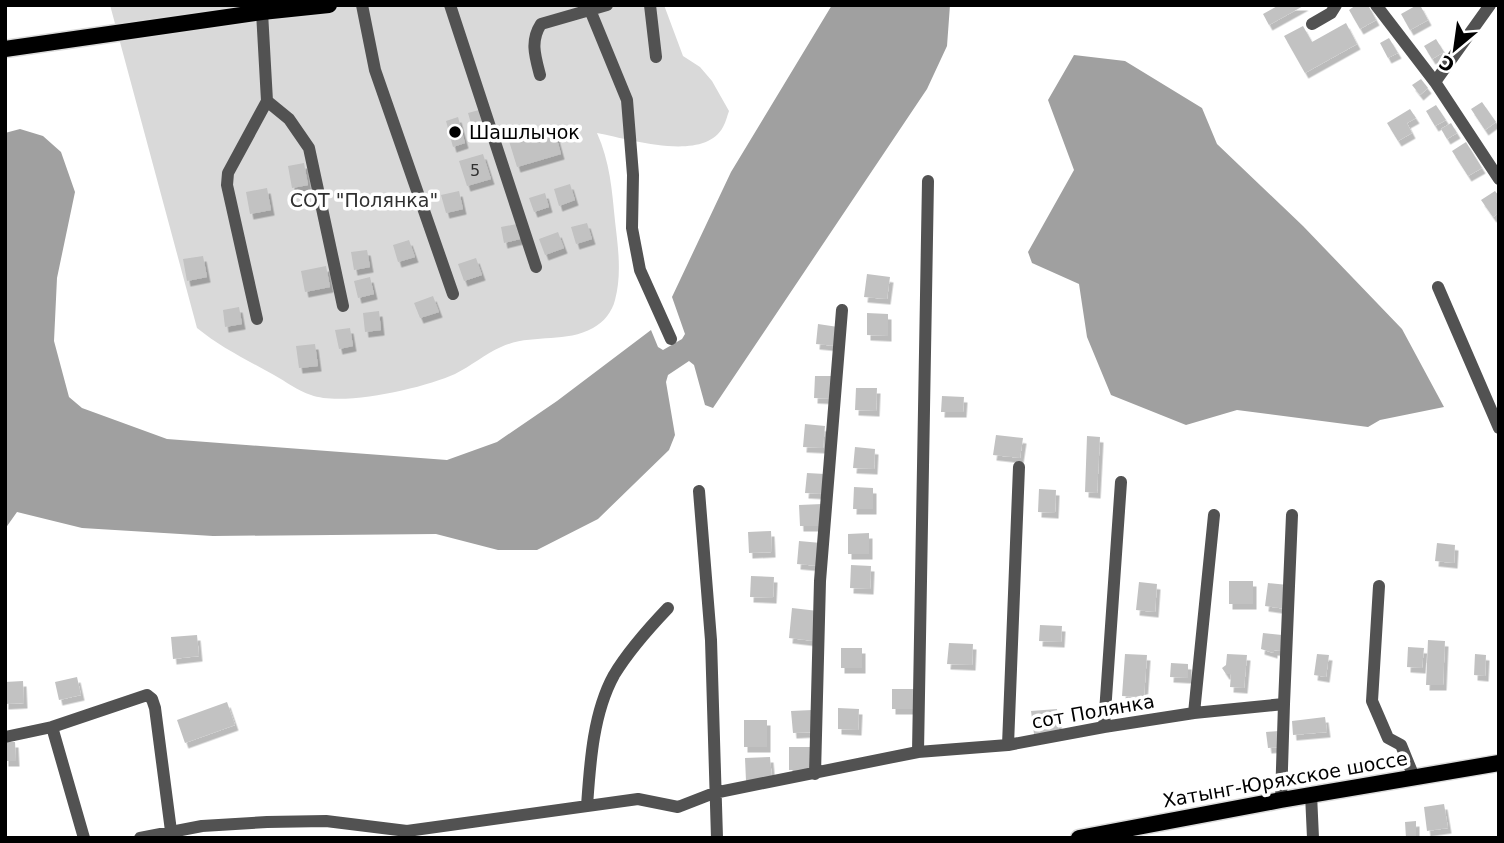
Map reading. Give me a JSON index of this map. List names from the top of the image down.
{
  "streets": {
    "main road": ["Хатынг-Юряхское шоссе"],
    "street": ["сот Полянка"]
  },
  "parks": ["СОТ \"Полянка\""],
  "places": ["Шашлычок"],
  "house_numbers": ["5"],
  "north": "bottom left"
}
